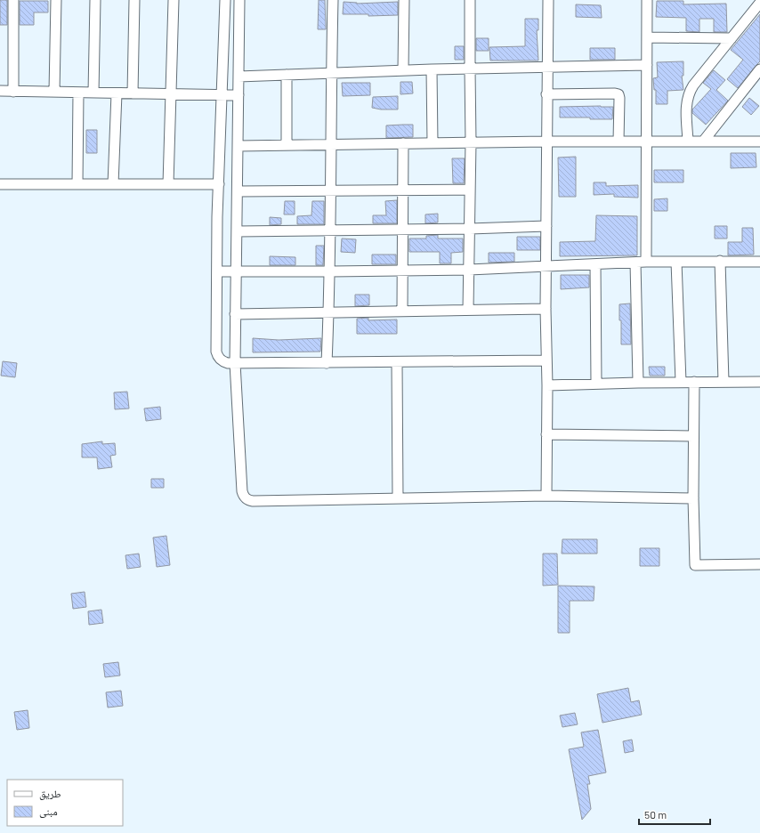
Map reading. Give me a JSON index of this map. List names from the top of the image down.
{
  "legend": ["طريق", "مبنى"],
  "scale_bar": "50 m"
}
